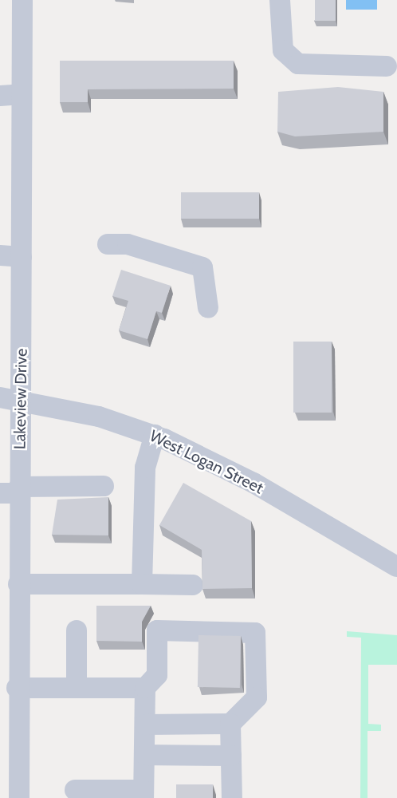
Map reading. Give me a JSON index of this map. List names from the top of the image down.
{
  "streets": {
    "street": ["Lakeview Drive", "West Logan Street"]
  },
  "crossings": [
    ["Lakeview Drive", "West Logan Street"]
  ]
}
